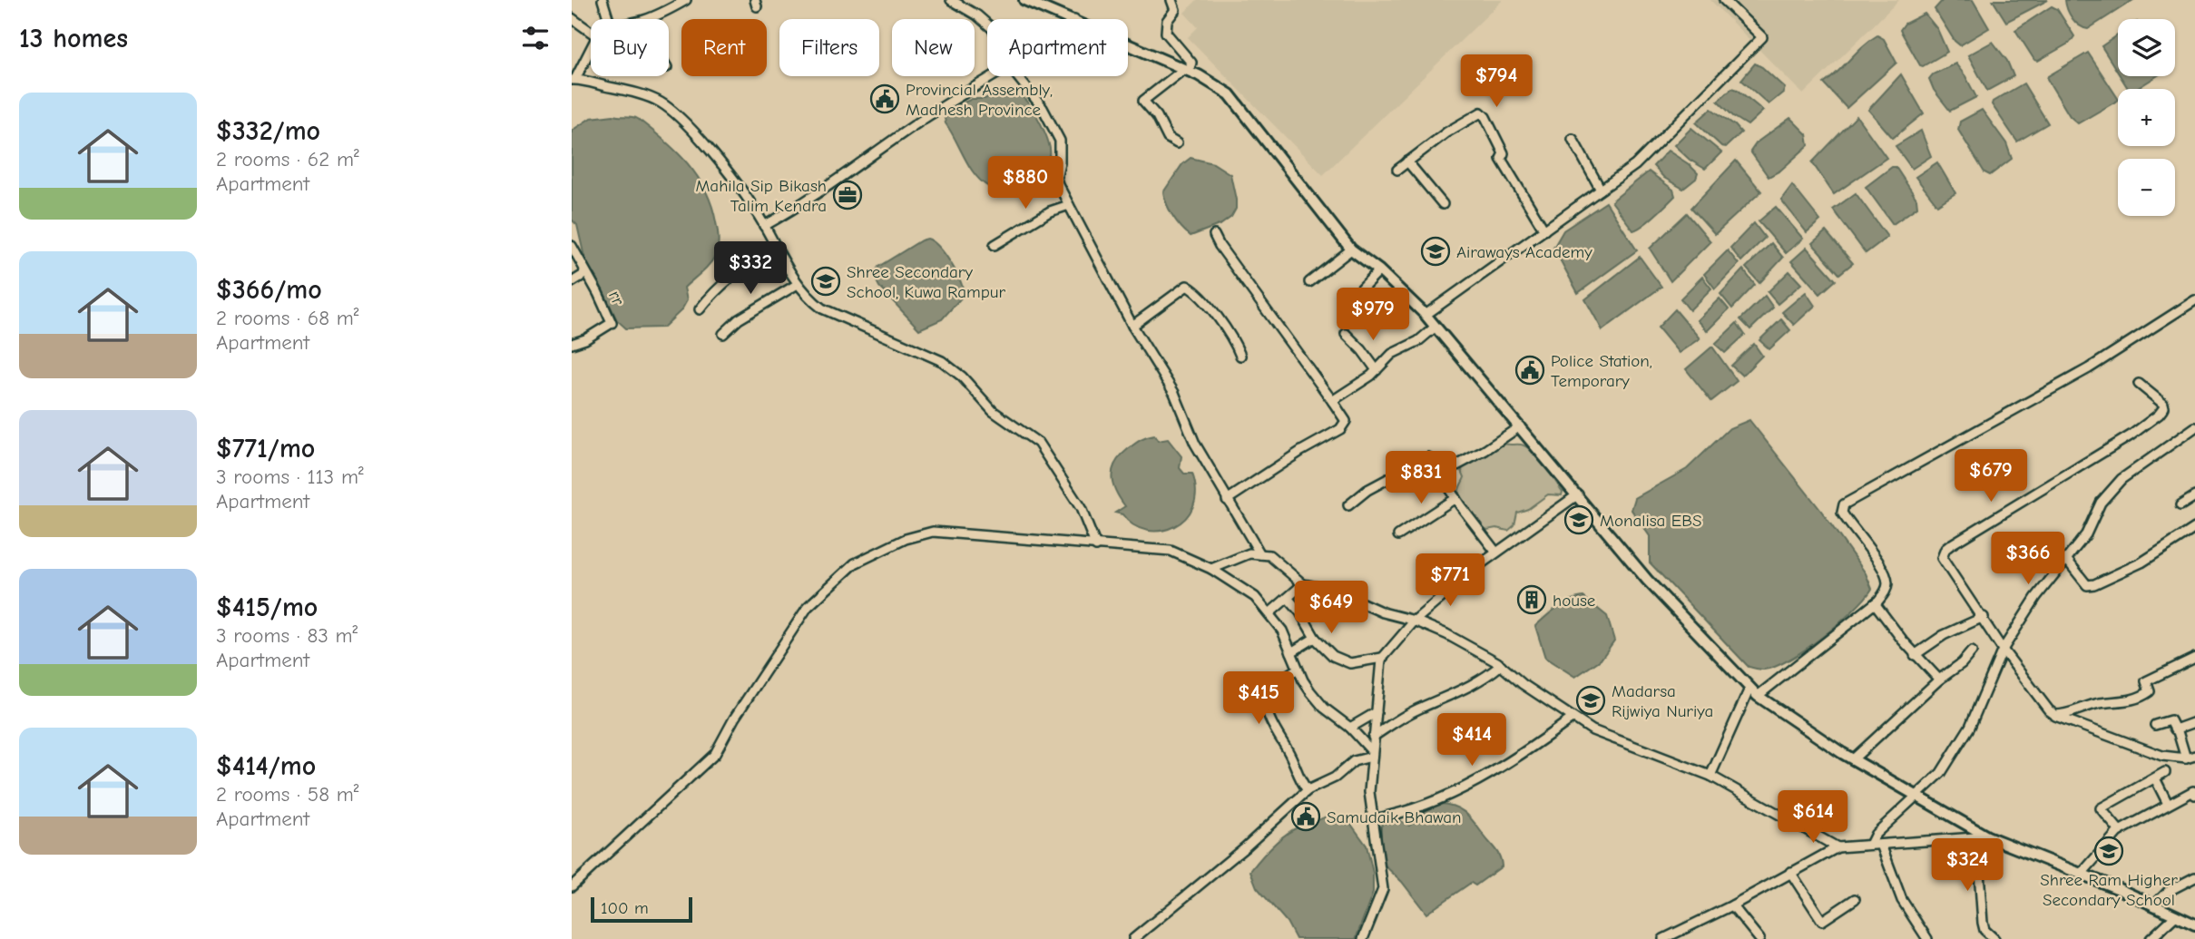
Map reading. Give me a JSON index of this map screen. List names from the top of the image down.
{
  "streets": {
    "street": ["rr"]
  },
  "places": {
    "public building": ["Provincial Assembly, Madhesh Province", "Police Station, Temporary", "Samudaik Bhawan"],
    "office": ["Mahila Sip Bikash Talim Kendra"],
    "school or university": [
      "Airaways Academy",
      "Shree Secondary School, Kuwa Rampur",
      "Monalisa EBS",
      "Madarsa Rijwiya Nuriya",
      "Shree Ram Higher Secondary School"
    ],
    "building": ["house"]
  },
  "scale_bar": "100 m",
  "page": {
    "heading": "13 homes",
    "map_buttons": ["+", "−"],
    "chip": [
      "Buy",
      "Rent",
      "Filters",
      "New",
      "Apartment"
    ],
    "price": [
      "$794",
      "$880",
      "$332",
      "$979",
      "$679",
      "$831",
      "$366",
      "$771",
      "$649",
      "$415",
      "$414",
      "$614",
      "$324"
    ],
    "list": [
      {
        "name": "$332/mo",
        "note": "2 rooms · 62 m² · Apartment"
      },
      {
        "name": "$366/mo",
        "note": "2 rooms · 68 m² · Apartment"
      },
      {
        "name": "$771/mo",
        "note": "3 rooms · 113 m² · Apartment"
      },
      {
        "name": "$415/mo",
        "note": "3 rooms · 83 m² · Apartment"
      },
      {
        "name": "$414/mo",
        "note": "2 rooms · 58 m² · Apartment"
      }
    ],
    "scale": "100 m"
  }
}
